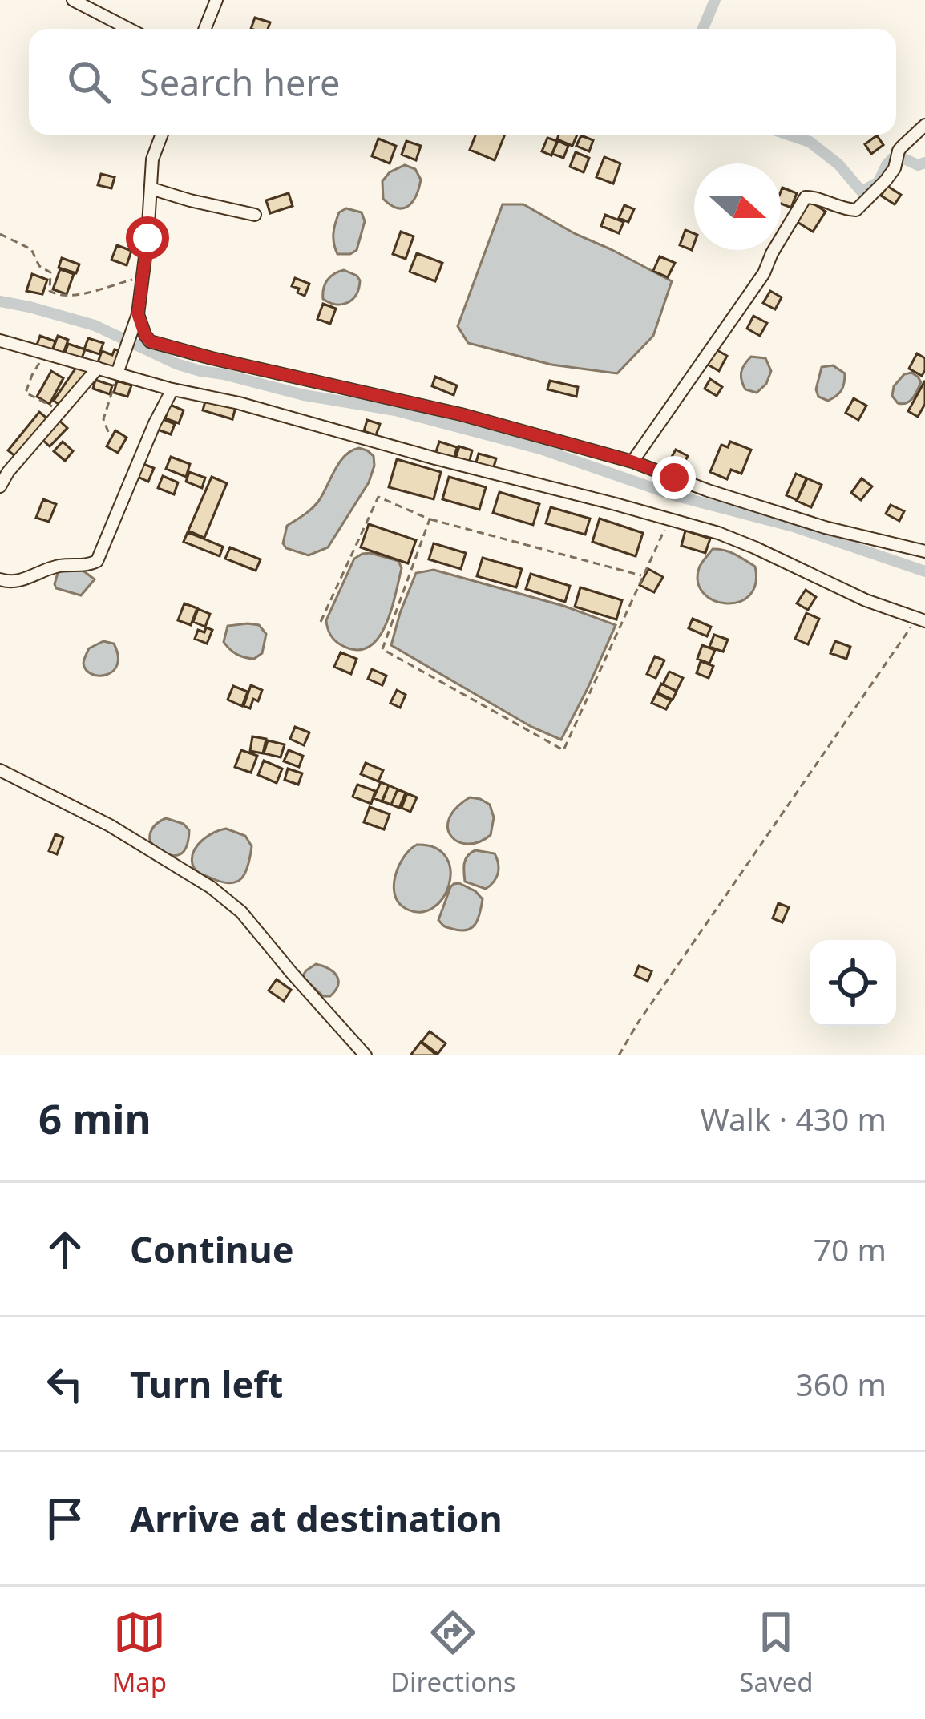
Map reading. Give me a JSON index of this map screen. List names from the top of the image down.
{
  "north": "right",
  "page": {
    "search": "Search here",
    "heading": ["6 min", "Walk · 430 m"],
    "list": [
      ["Continue", "70 m"],
      ["Turn left", "360 m"],
      "Arrive at destination"
    ],
    "nav": ["Map", "Directions", "Saved"]
  }
}
